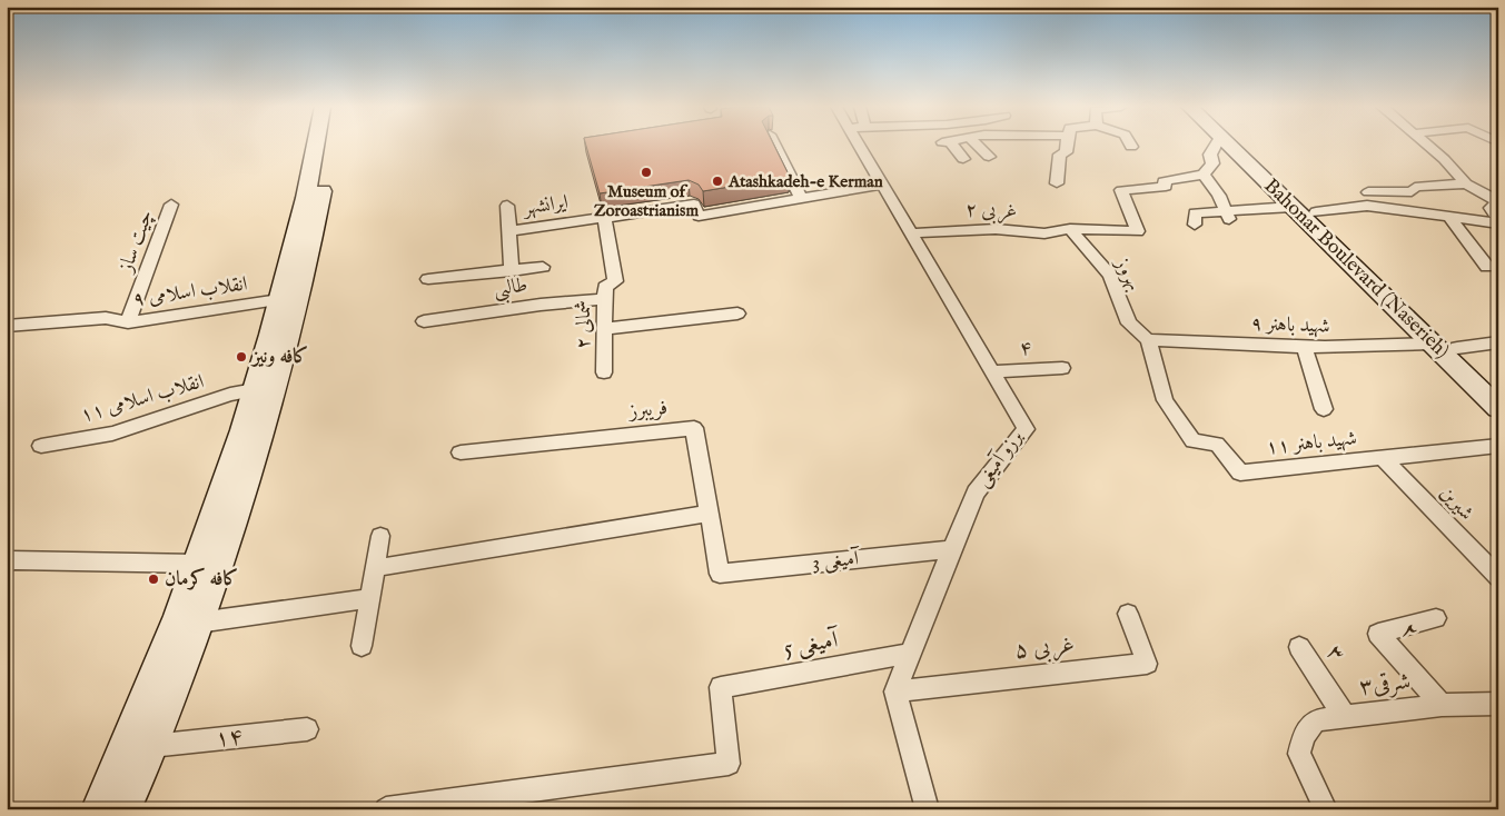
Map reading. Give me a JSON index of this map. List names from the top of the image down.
{
  "streets": {
    "main road": ["Bahonar Boulevard (Naserieh)"],
    "street": [
      "ایرانشهر",
      "۲ غربی",
      "چیت ساز",
      "بهروز",
      "طالبی",
      "انقلاب اسلامی ۹",
      "۲ شمالی",
      "شهید باهنر ۹",
      "۴",
      "انقلاب اسلامی ۱۱",
      "فریبرز",
      "شهید باهنر ۱۱",
      "برزو آمیغی",
      "شیرین",
      "آمیغی 3",
      "۲",
      "آمیغی 5",
      "۵ غربی",
      "۳",
      "شرقی۳",
      "۱۴"
    ]
  },
  "crossings": [
    ["ایرانشهر", "۲ شمالی"],
    ["۲ غربی", "بهروز"],
    ["۲ غربی", "برزو آمیغی"],
    ["چیت ساز", "انقلاب اسلامی ۹"],
    ["Bahonar Boulevard (Naserieh)", "شهید باهنر ۹"],
    ["بهروز", "شهید باهنر ۹"],
    ["بهروز", "شهید باهنر ۱۱"],
    ["طالبی", "۲ شمالی"],
    ["شهید باهنر ۹", "شهید باهنر ۱۱"],
    ["۴", "برزو آمیغی"],
    ["فریبرز", "آمیغی 3"],
    ["شهید باهنر ۱۱", "شیرین"],
    ["برزو آمیغی", "آمیغی 3"],
    ["برزو آمیغی", "آمیغی 5"],
    ["برزو آمیغی", "۵ غربی"],
    ["۲", "شرقی۳"],
    ["۳", "شرقی۳"]
  ],
  "places": [
    "Museum of Zoroastrianism",
    "Atashkadeh-e Kerman",
    "کافه ونیز",
    "کافه کرمان"
  ]
}
